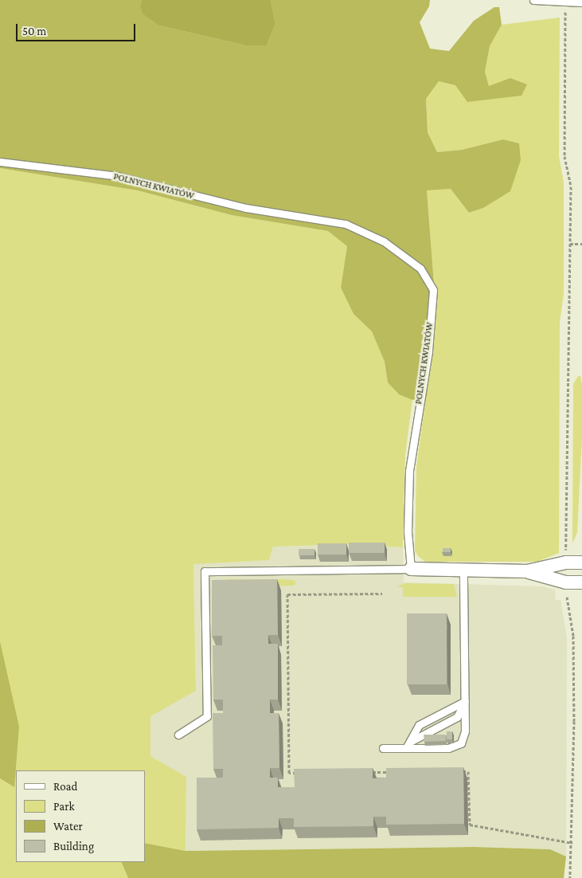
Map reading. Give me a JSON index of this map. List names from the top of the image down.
{
  "streets": {
    "lane": ["POLNYCH KWIATÓW"]
  },
  "legend": [
    "Road",
    "Park",
    "Water",
    "Building"
  ],
  "scale_bar": "50 m"
}
